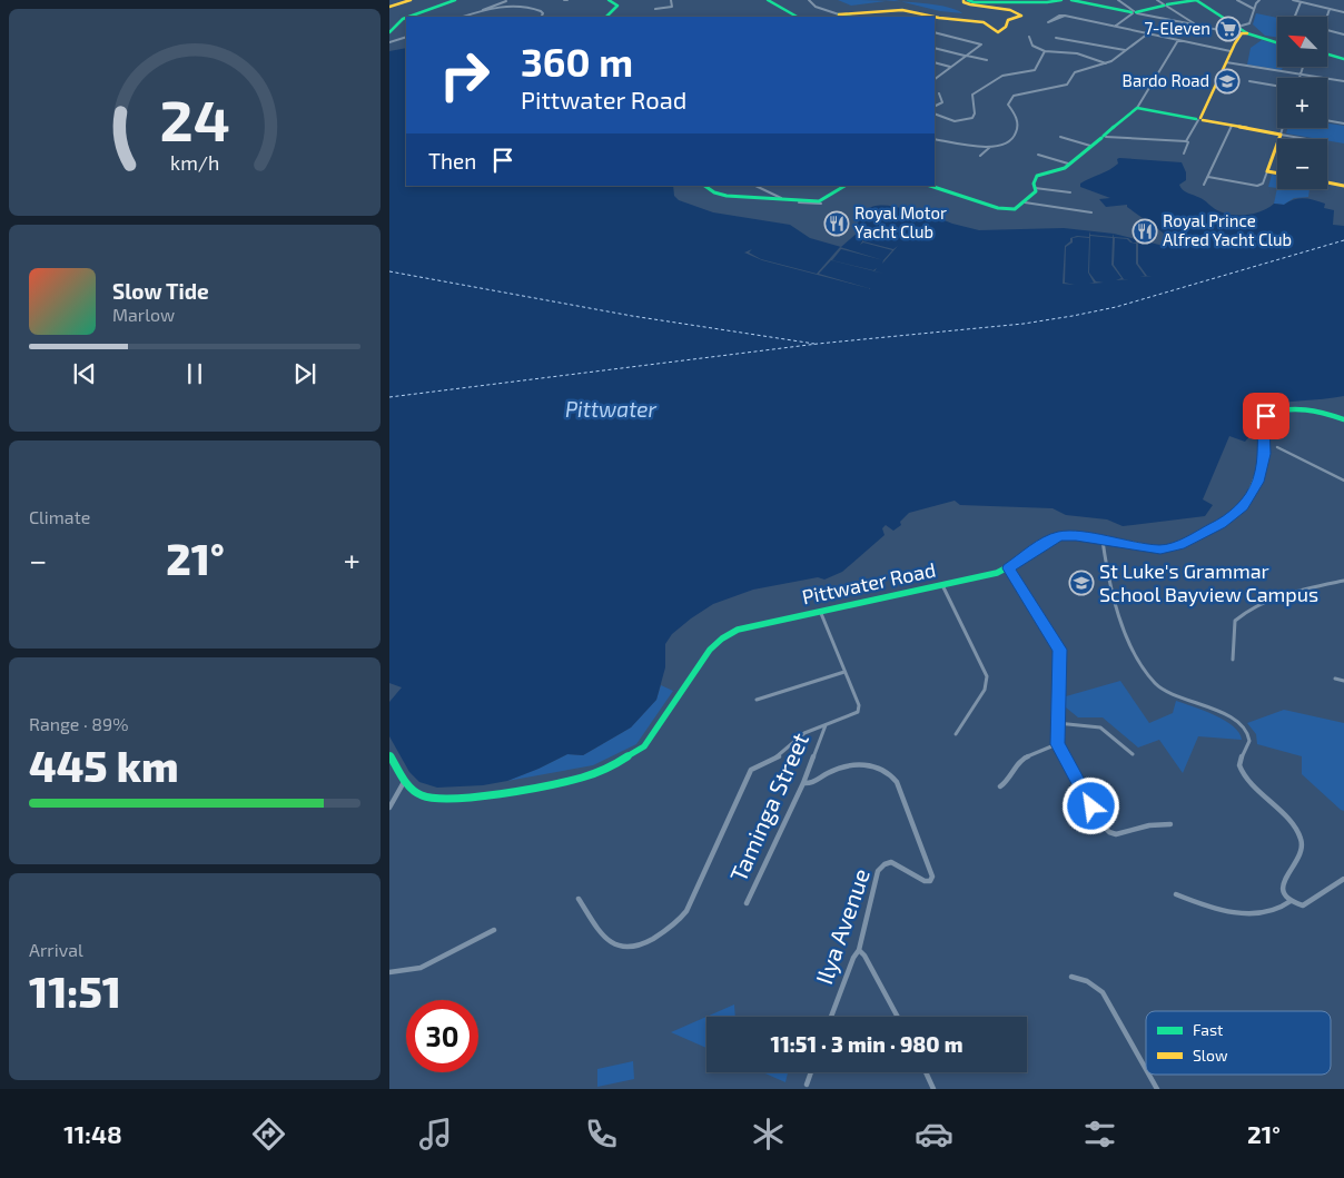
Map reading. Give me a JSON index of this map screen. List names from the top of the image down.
{
  "streets": {
    "street": ["Pittwater Road", "Taminga Street", "Ilya Avenue"]
  },
  "crossings": [
    ["Taminga Street", "Ilya Avenue"]
  ],
  "water": ["Pittwater"],
  "places": {
    "supermarket": ["7-Eleven"],
    "school or university": ["Bardo Road", "St Luke's Grammar School Bayview Campus"],
    "restaurant": ["Royal Motor Yacht Club", "Royal Prince Alfred Yacht Club"]
  },
  "legend": ["Fast", "Slow"],
  "north": "top left",
  "page": {
    "map_buttons": ["+", "−"],
    "turn": ["360 m", "Pittwater Road"],
    "then": "Then",
    "song": ["Slow Tide", "Marlow"],
    "tile": [
      "Climate",
      ["Range · 89%", "445 km"],
      ["Arrival", "11:51"]
    ],
    "heat": ["−", "21°", "+"],
    "limit": "30",
    "trip": "11:51 · 3 min · 980 m",
    "tabs": ["11:48", "21°"],
    "gauge": ["24", "km/h"]
  }
}
